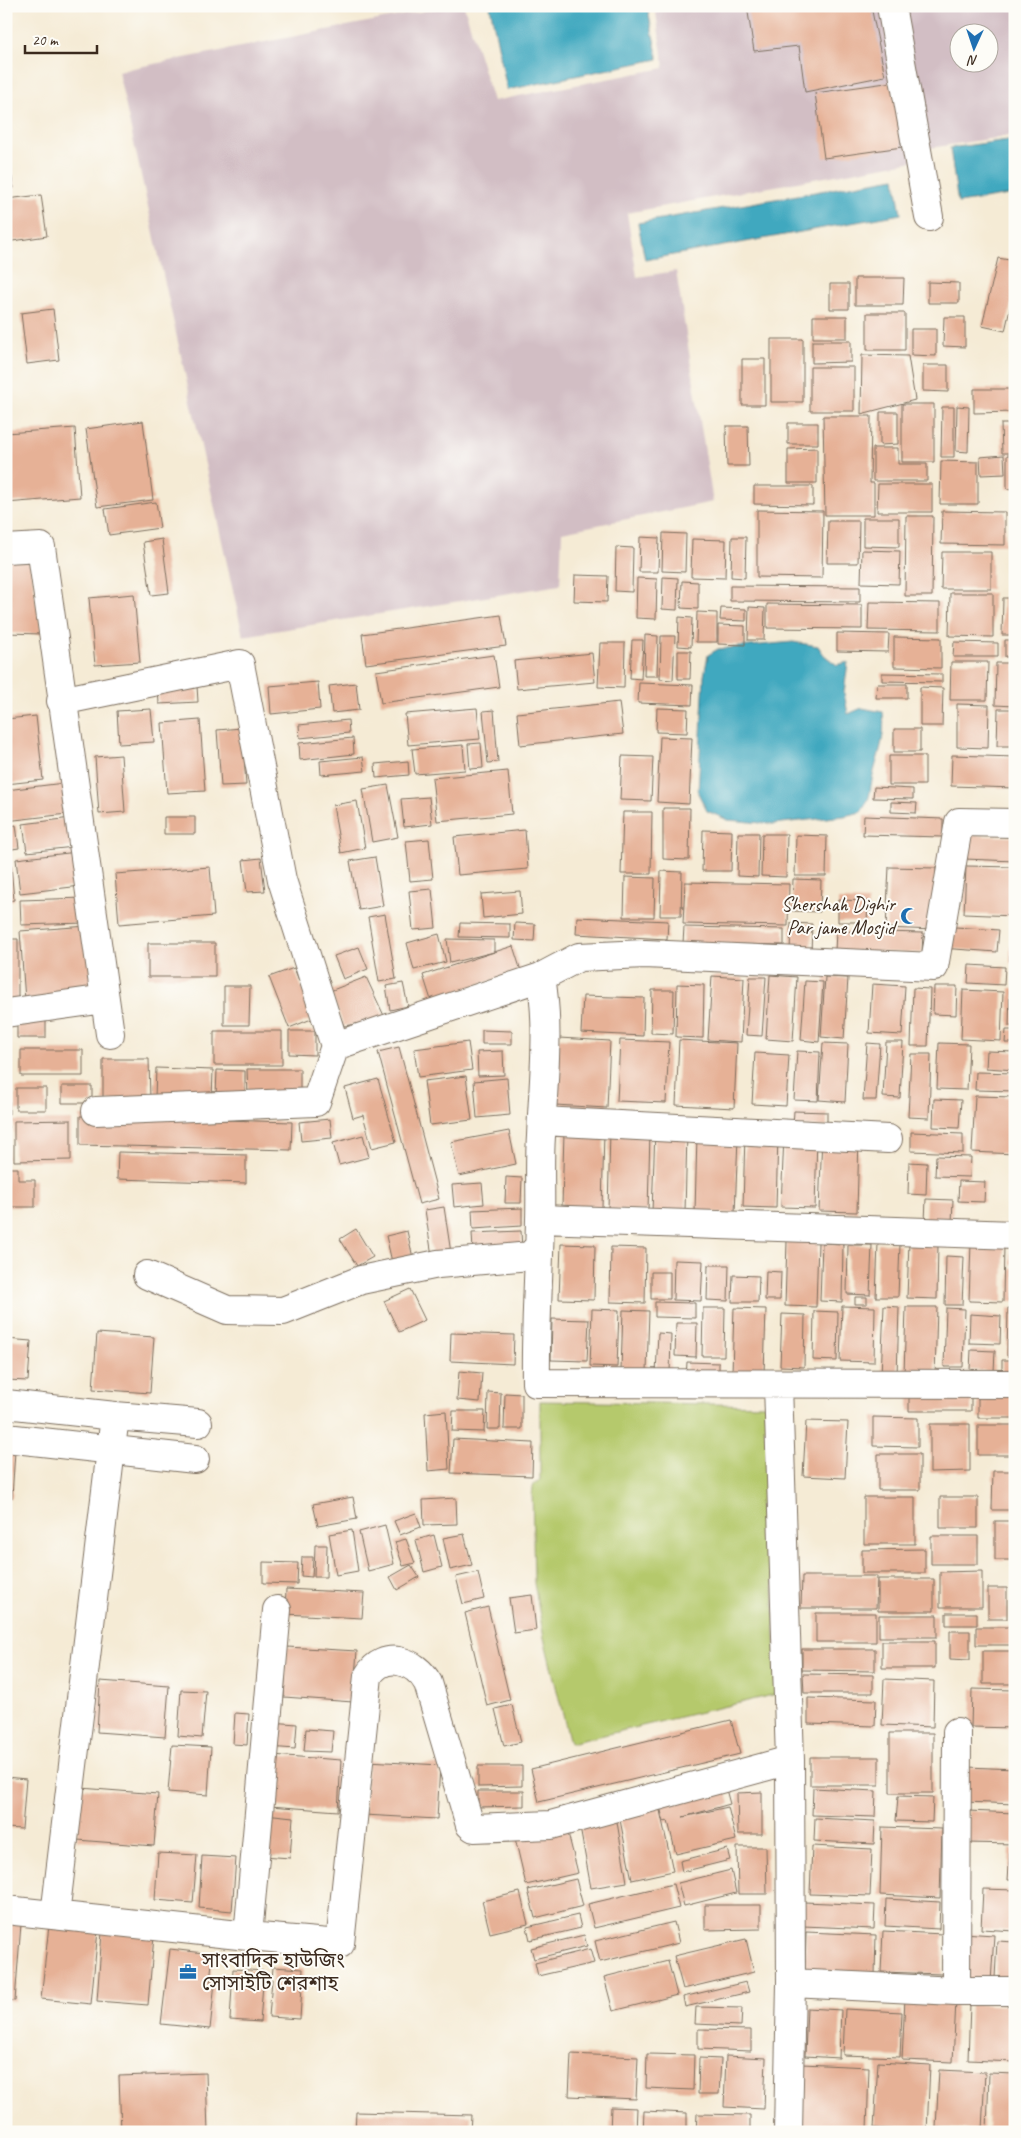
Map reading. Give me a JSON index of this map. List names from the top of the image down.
{
  "places": {
    "mosque": ["Shershah Dighir Par jame Mosjid"],
    "office": ["সাংবাদিক হাউজিং সোসাইটি শেরশাহ"]
  },
  "scale_bar": "20 m",
  "north": "bottom"
}
